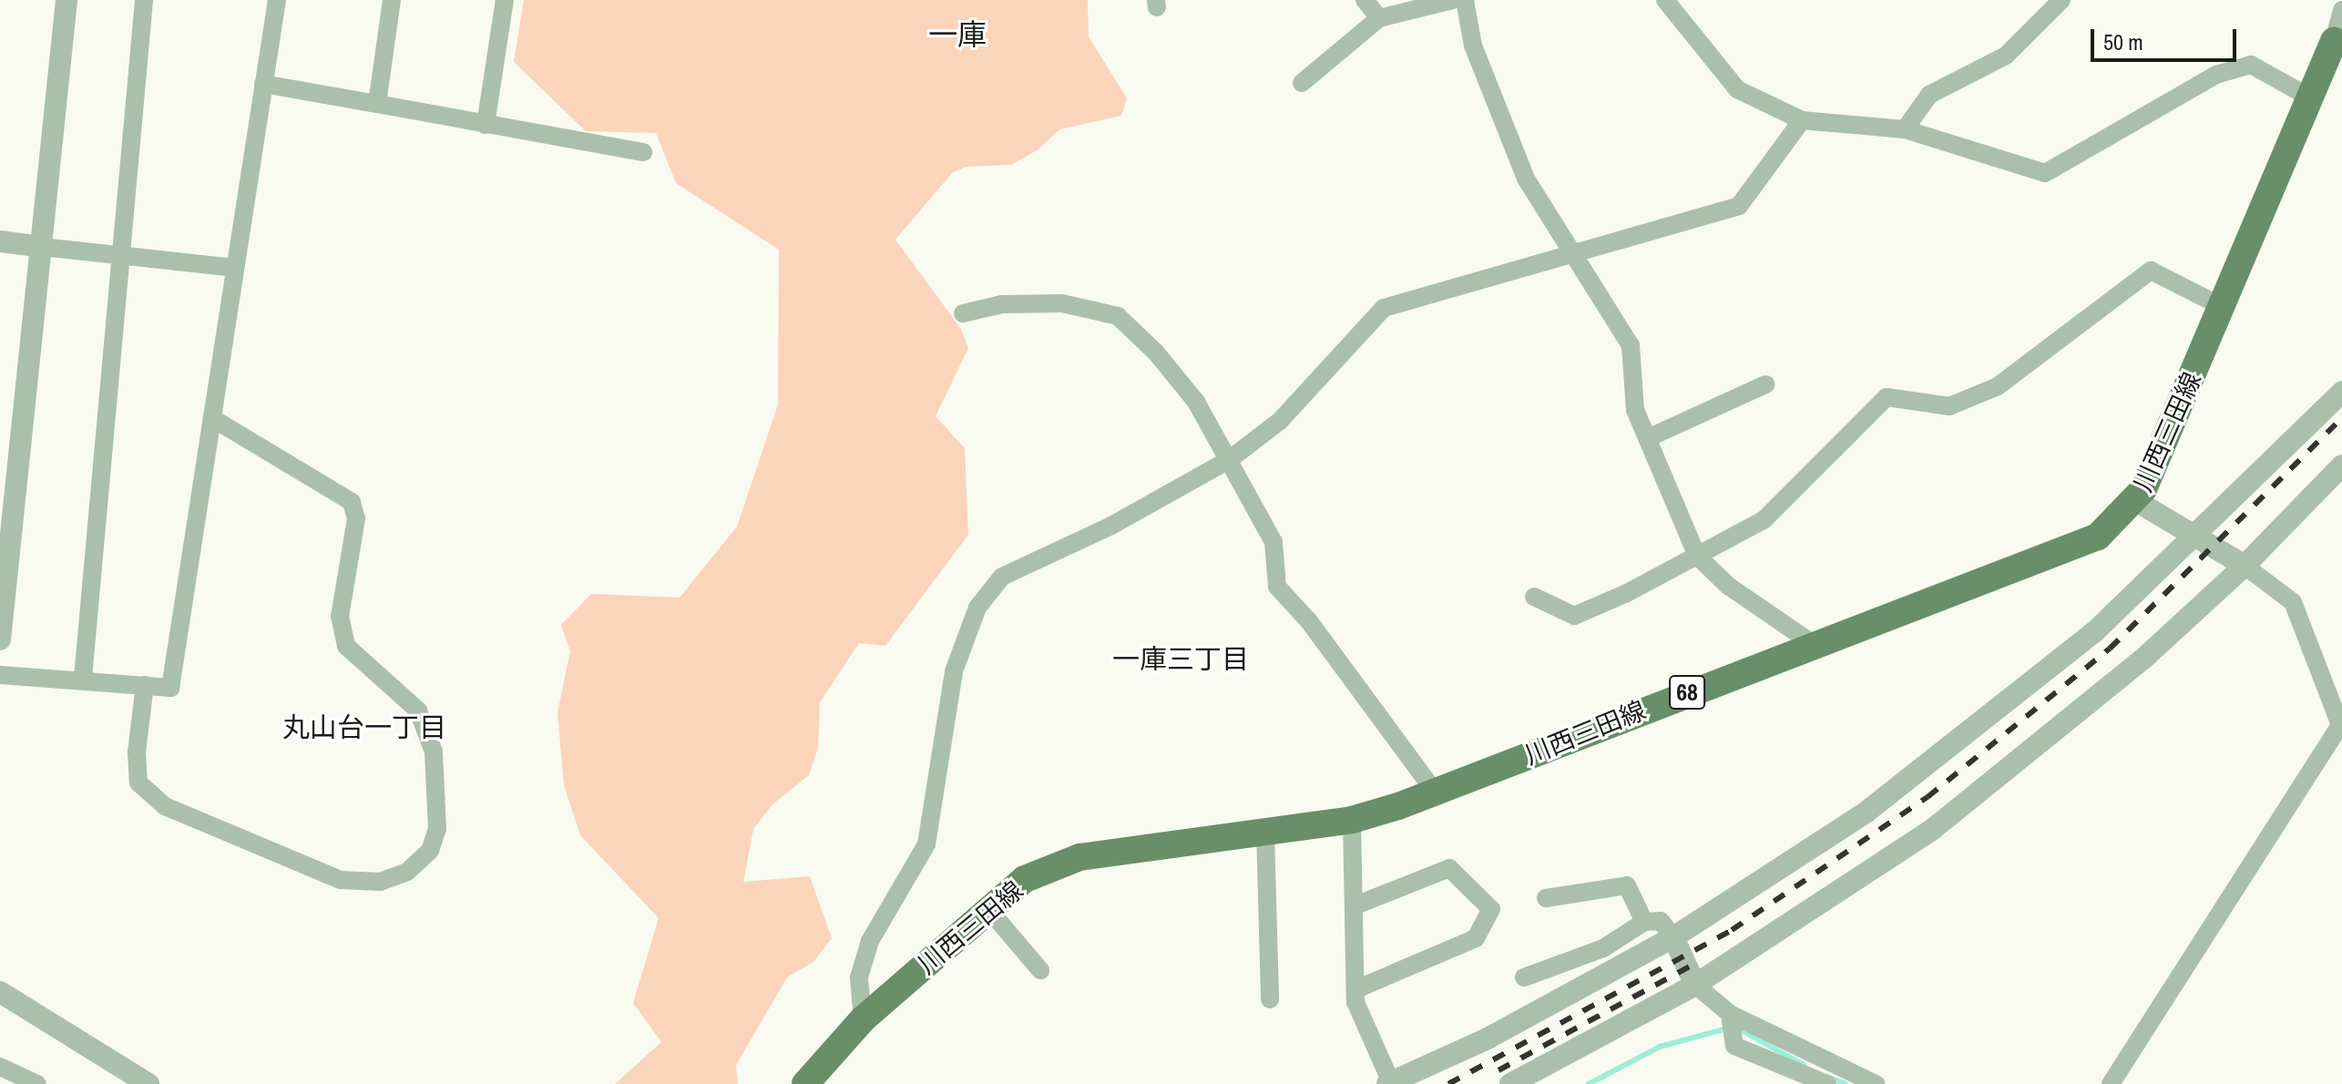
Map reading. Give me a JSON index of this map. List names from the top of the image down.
{
  "streets": {
    "main road": ["川西三田線", "68"]
  },
  "districts": ["一庫", "一庫三丁目", "丸山台一丁目"],
  "scale_bar": "50 m"
}
